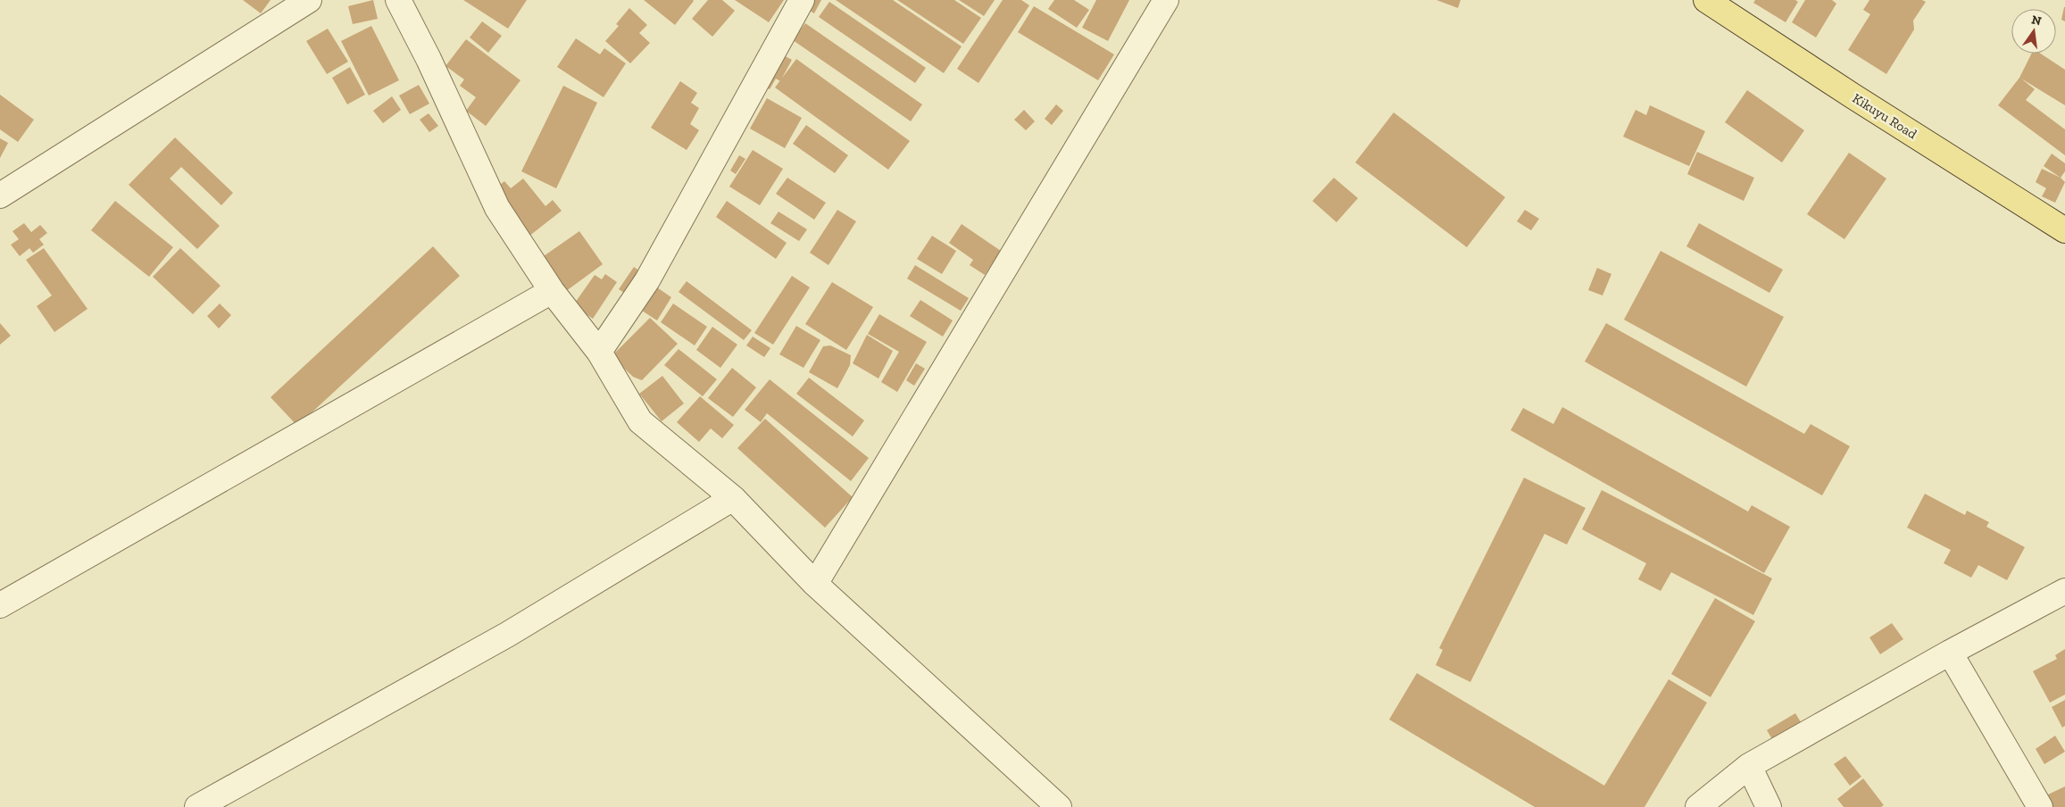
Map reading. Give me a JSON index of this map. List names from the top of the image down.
{
  "streets": {
    "main road": ["Kikuyu Road"]
  },
  "north": "top"
}
